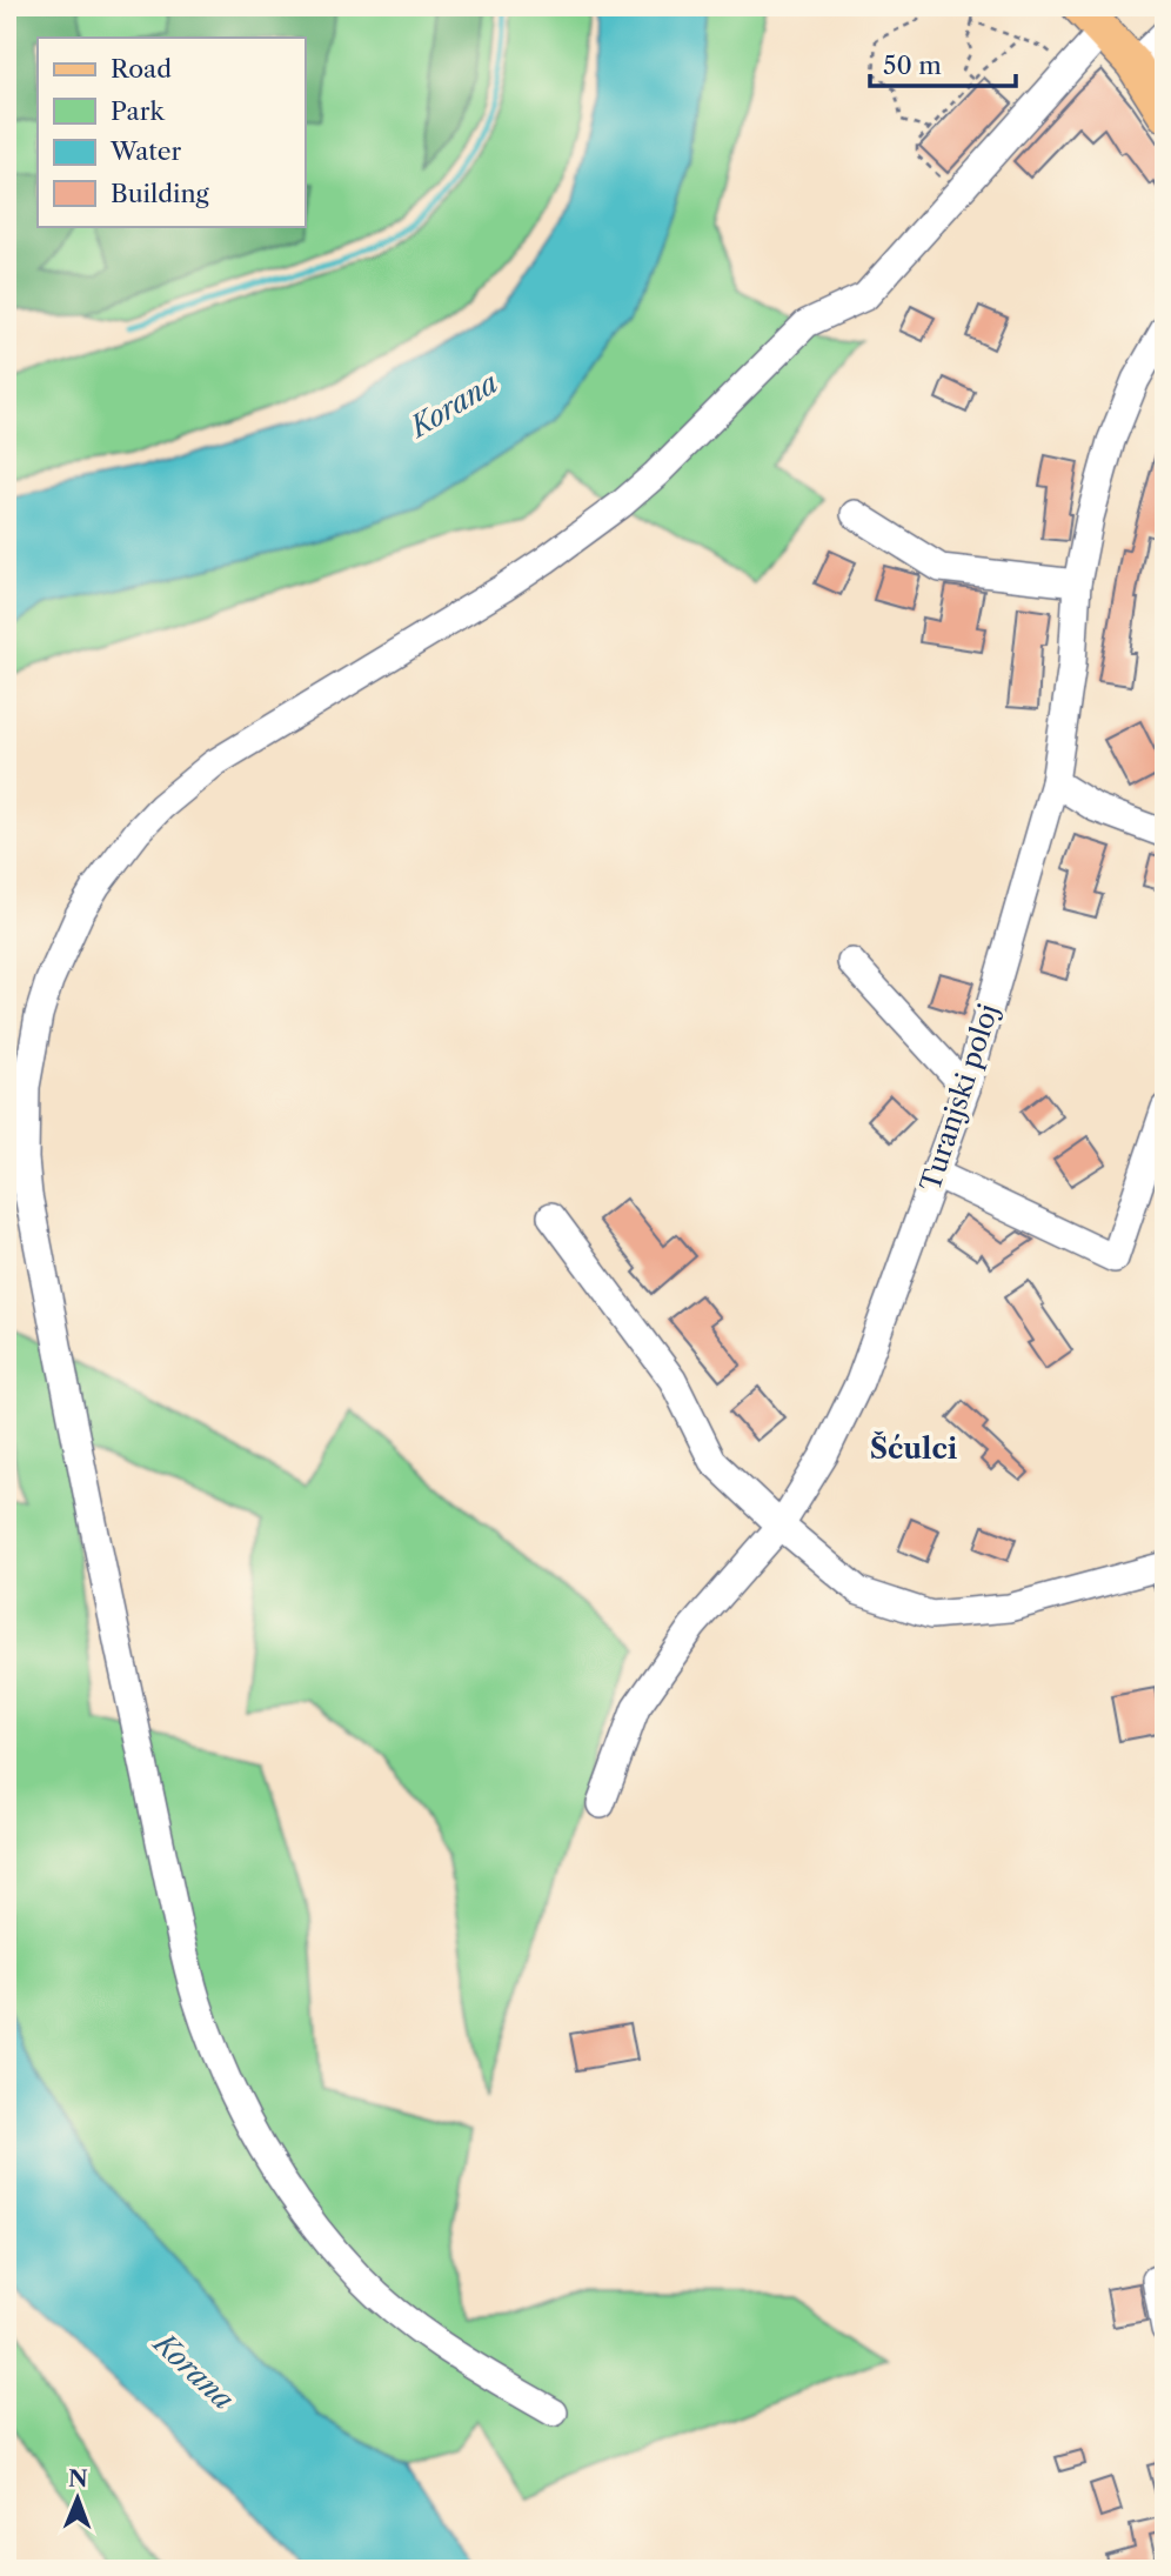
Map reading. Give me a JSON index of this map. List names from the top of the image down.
{
  "streets": {
    "street": ["Turanjski poloj"]
  },
  "districts": ["Šćulci"],
  "water": ["Korana"],
  "legend": [
    "Road",
    "Park",
    "Water",
    "Building"
  ],
  "scale_bar": "50 m",
  "north": "top"
}
